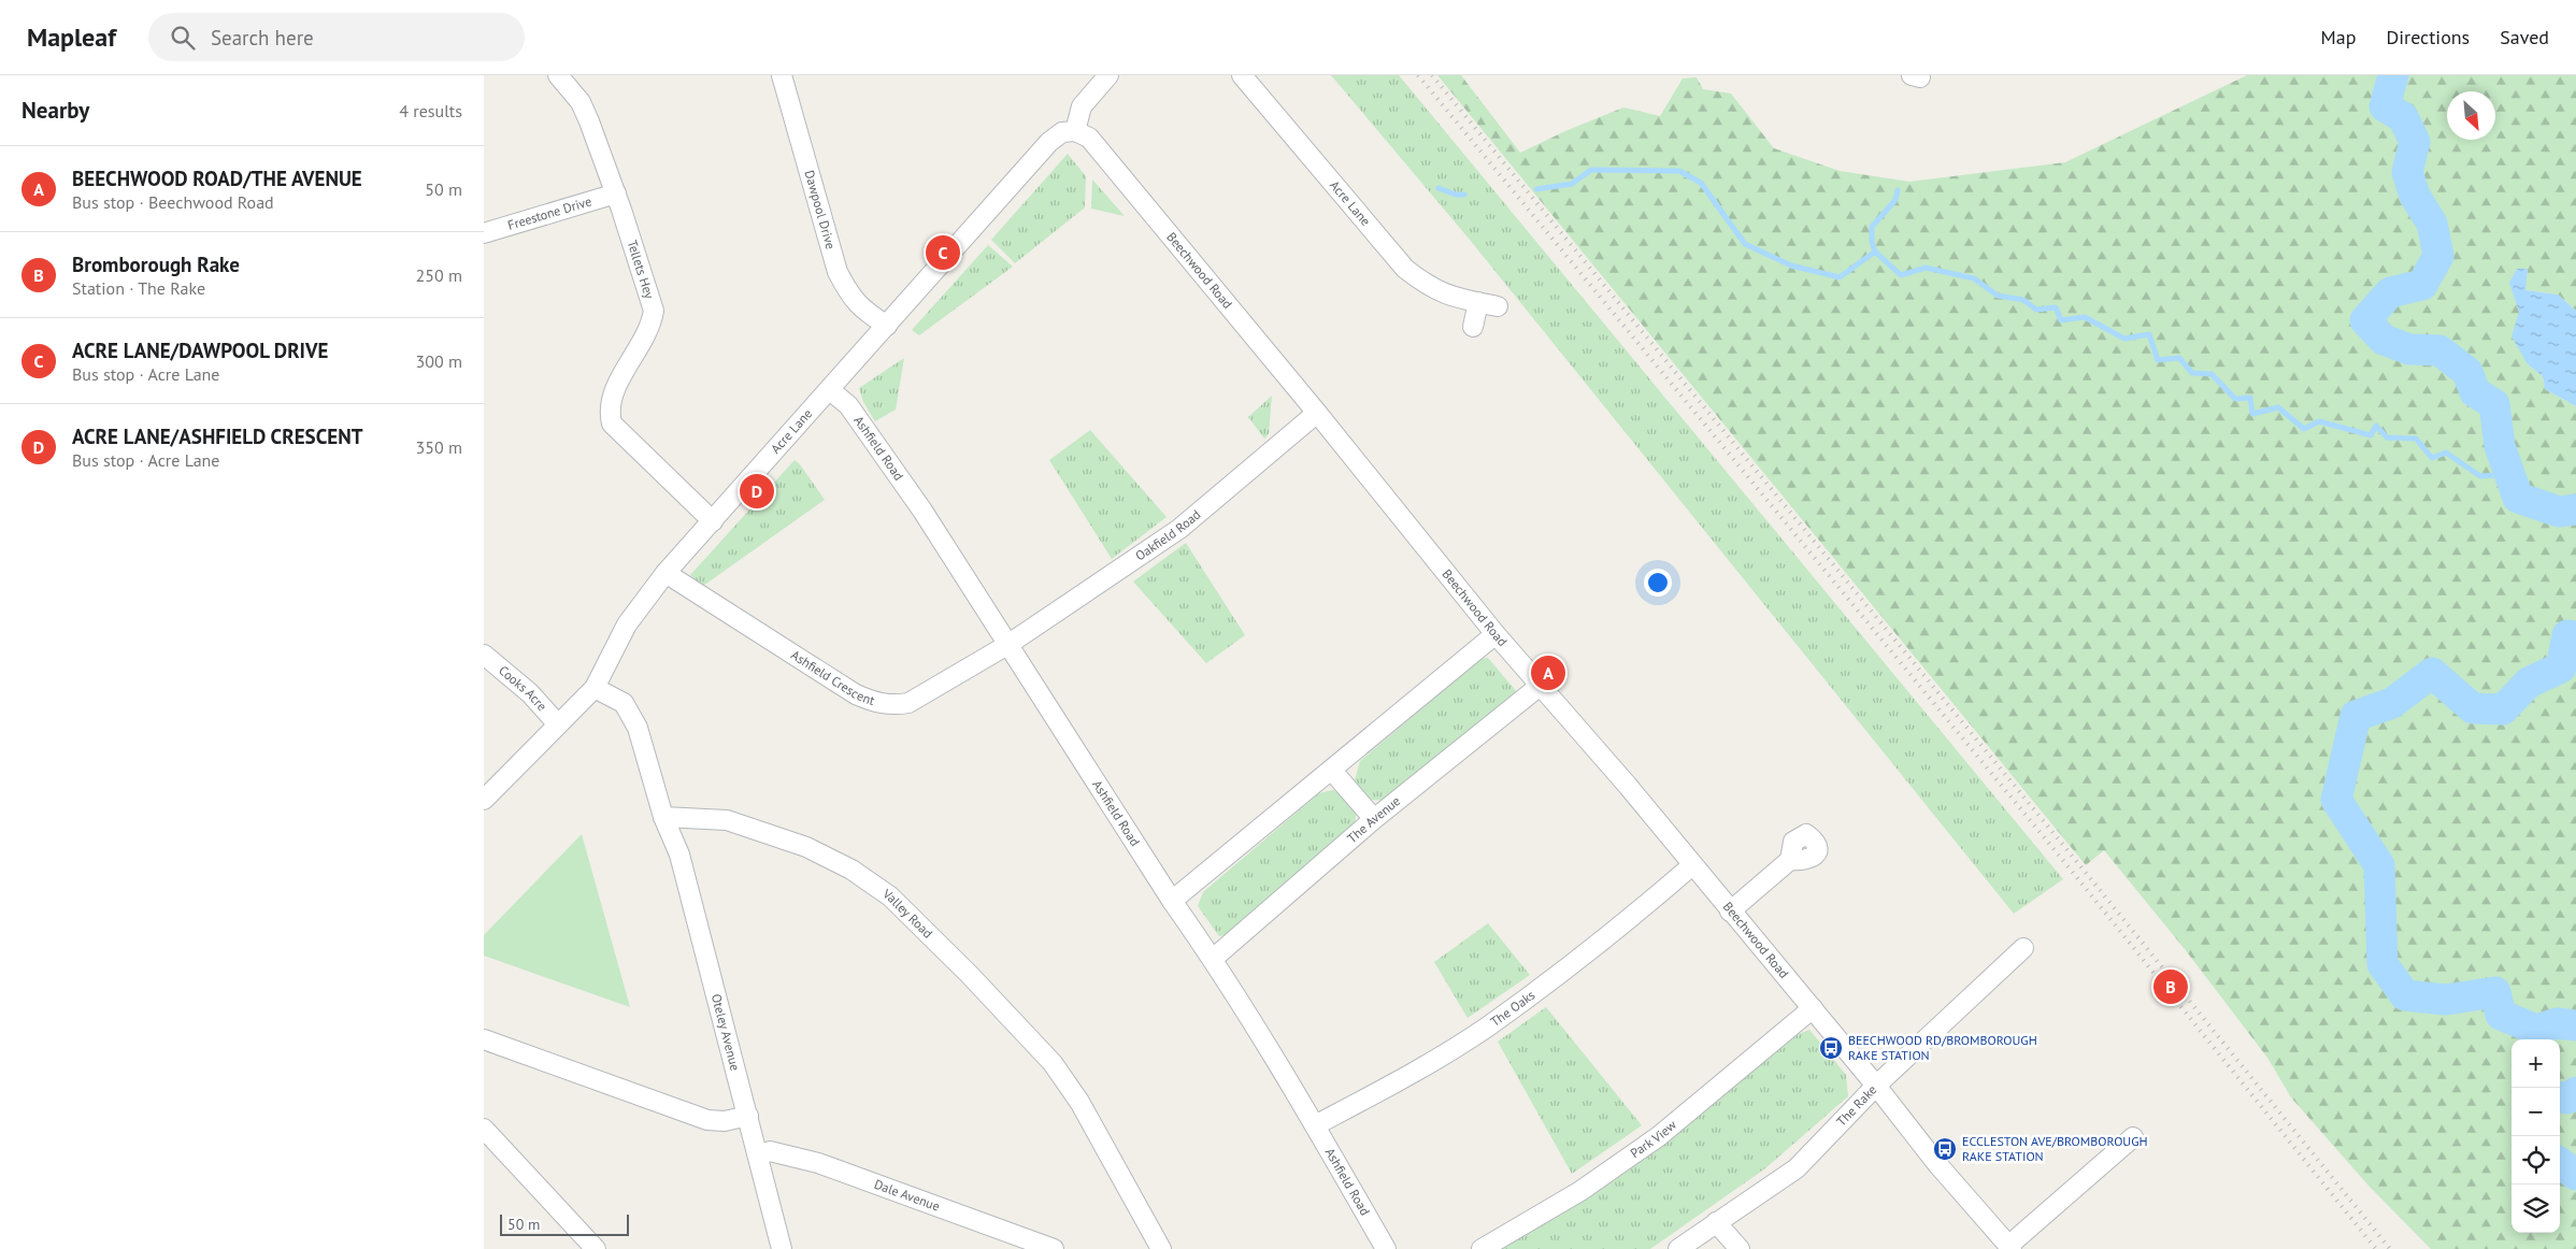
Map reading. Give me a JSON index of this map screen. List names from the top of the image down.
{
  "streets": {
    "street": [
      "Acre Lane",
      "Dawpool Drive",
      "Freestone Drive",
      "Tellets Hey",
      "Beechwood Road",
      "Ashfield Road",
      "Oakfield Road",
      "Ashfield Crescent",
      "Cooks Acre",
      "The Avenue",
      "Valley Road",
      "The Oaks",
      "Oteley Avenue",
      "The Rake",
      "Park View",
      "Dale Avenue"
    ]
  },
  "crossings": [
    ["Acre Lane", "Dawpool Drive"],
    ["Acre Lane", "Tellets Hey"],
    ["Acre Lane", "Beechwood Road"],
    ["Acre Lane", "Ashfield Road"],
    ["Acre Lane", "Ashfield Crescent"],
    ["Acre Lane", "Cooks Acre"],
    ["Freestone Drive", "Tellets Hey"],
    ["Beechwood Road", "Oakfield Road"],
    ["Beechwood Road", "The Avenue"],
    ["Beechwood Road", "The Oaks"],
    ["Beechwood Road", "The Rake"],
    ["Beechwood Road", "Park View"],
    ["Ashfield Road", "Oakfield Road"],
    ["Ashfield Road", "Ashfield Crescent"],
    ["Ashfield Road", "The Avenue"],
    ["Ashfield Road", "The Oaks"],
    ["Oakfield Road", "Ashfield Crescent"],
    ["Valley Road", "Oteley Avenue"],
    ["Oteley Avenue", "Dale Avenue"]
  ],
  "places": {
    "bus stop": ["BEECHWOOD RD/BROMBOROUGH RAKE STATION", "ECCLESTON AVE/BROMBOROUGH RAKE STATION"]
  },
  "scale_bar": "50 m",
  "north": "bottom right",
  "page": {
    "header": "Mapleaf",
    "search": "Search here",
    "nav": ["Map", "Directions", "Saved"],
    "heading": ["Nearby", "4 results"],
    "list": [
      {
        "mark": "A",
        "name": "BEECHWOOD ROAD/THE AVENUE",
        "note": "Bus stop · Beechwood Road",
        "value": "50 m"
      },
      {
        "mark": "B",
        "name": "Bromborough Rake",
        "note": "Station · The Rake",
        "value": "250 m"
      },
      {
        "mark": "C",
        "name": "ACRE LANE/DAWPOOL DRIVE",
        "note": "Bus stop · Acre Lane",
        "value": "300 m"
      },
      {
        "mark": "D",
        "name": "ACRE LANE/ASHFIELD CRESCENT",
        "note": "Bus stop · Acre Lane",
        "value": "350 m"
      }
    ],
    "pins": [
      "C",
      "D",
      "A",
      "B"
    ],
    "map_buttons": ["+", "−"],
    "scale": "50 m"
  }
}
